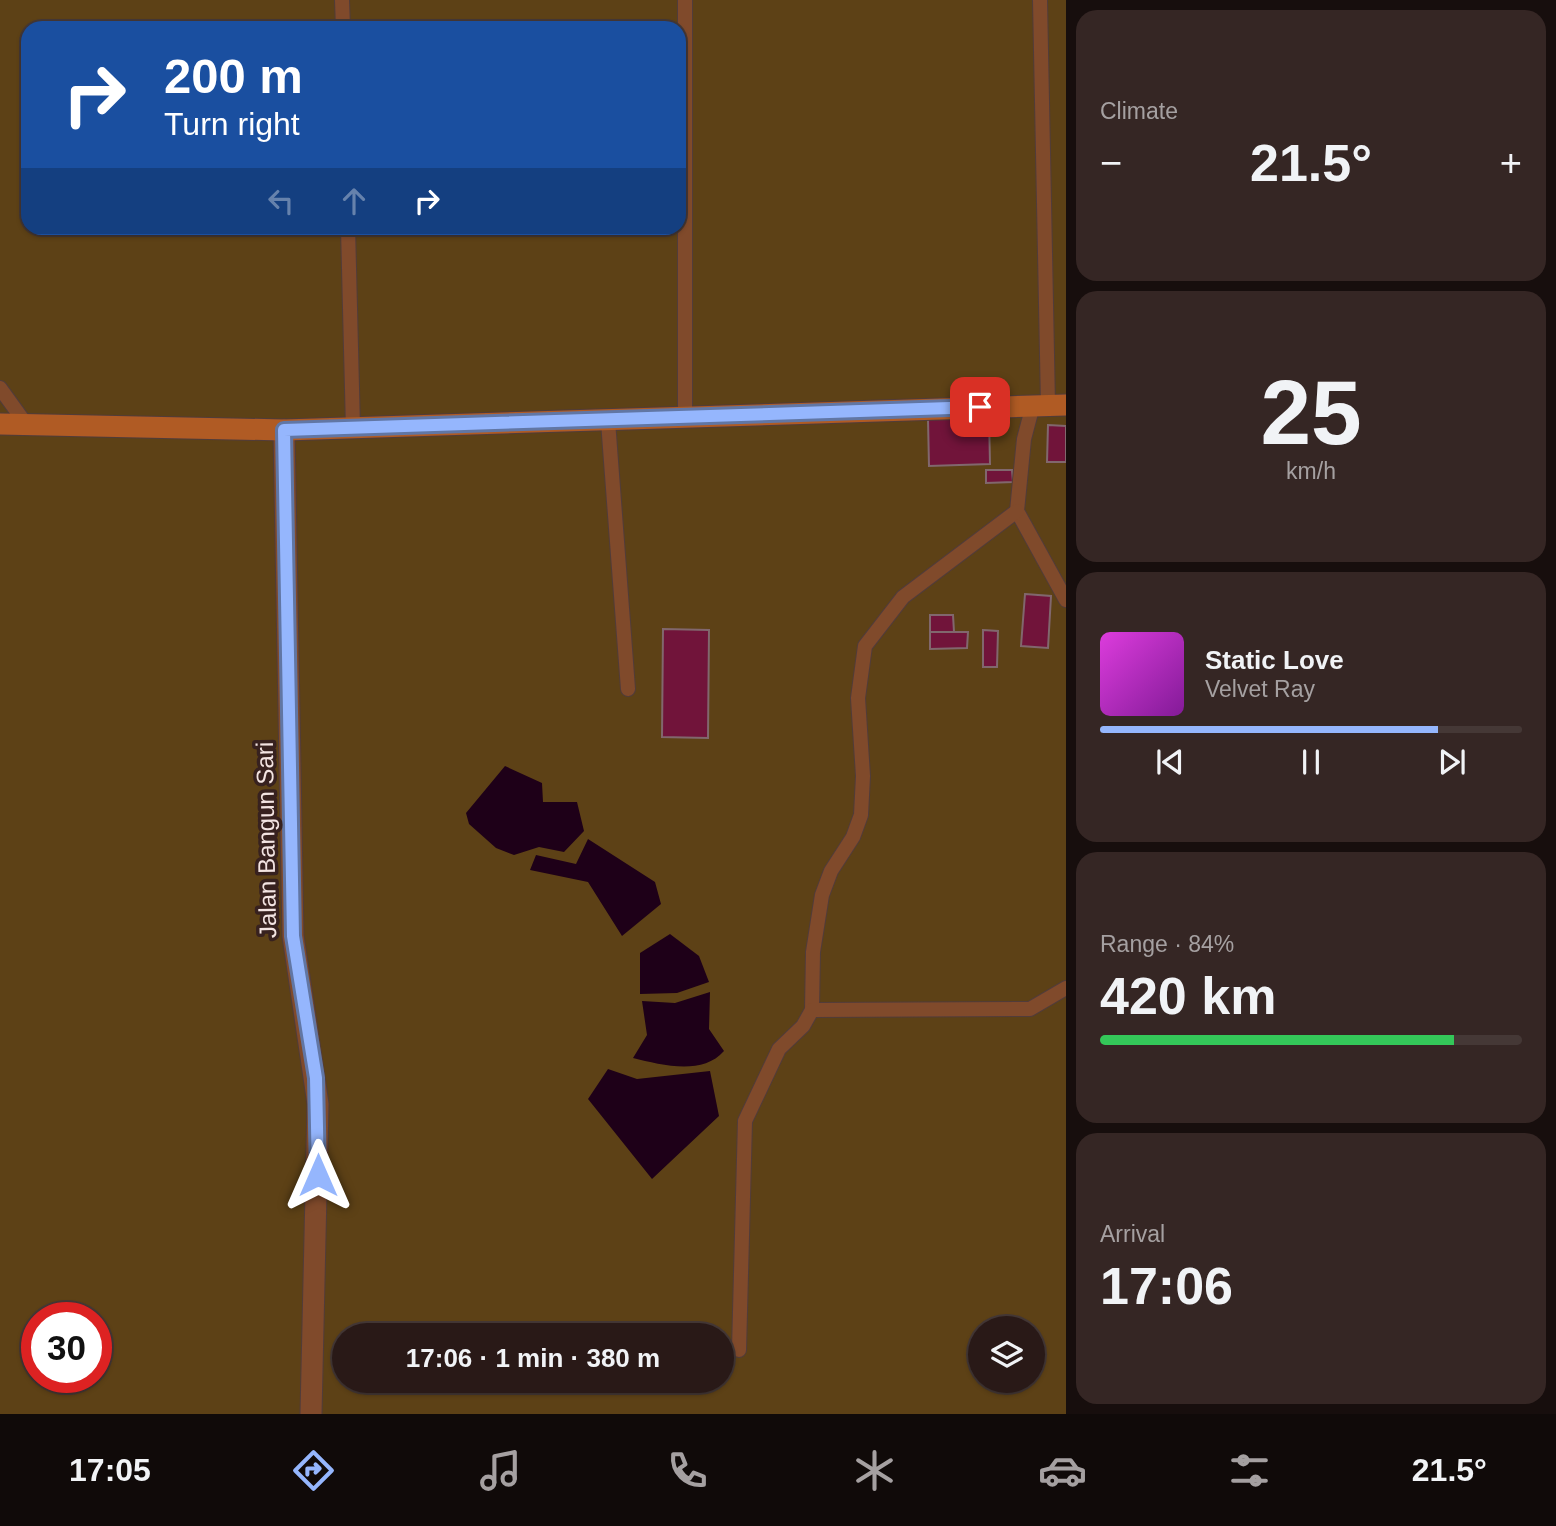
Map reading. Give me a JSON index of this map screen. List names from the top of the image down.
{
  "streets": {
    "street": ["Jalan Bangun Sari"]
  },
  "page": {
    "tile": [
      "Climate",
      ["25", "km/h"],
      ["Range · 84%", "420 km"],
      ["Arrival", "17:06"]
    ],
    "turn": ["200 m", "Turn right"],
    "heat": ["−", "21.5°", "+"],
    "song": ["Static Love", "Velvet Ray"],
    "limit": "30",
    "trip": "17:06 · 1 min · 380 m",
    "tabs": ["17:05", "21.5°"]
  }
}
